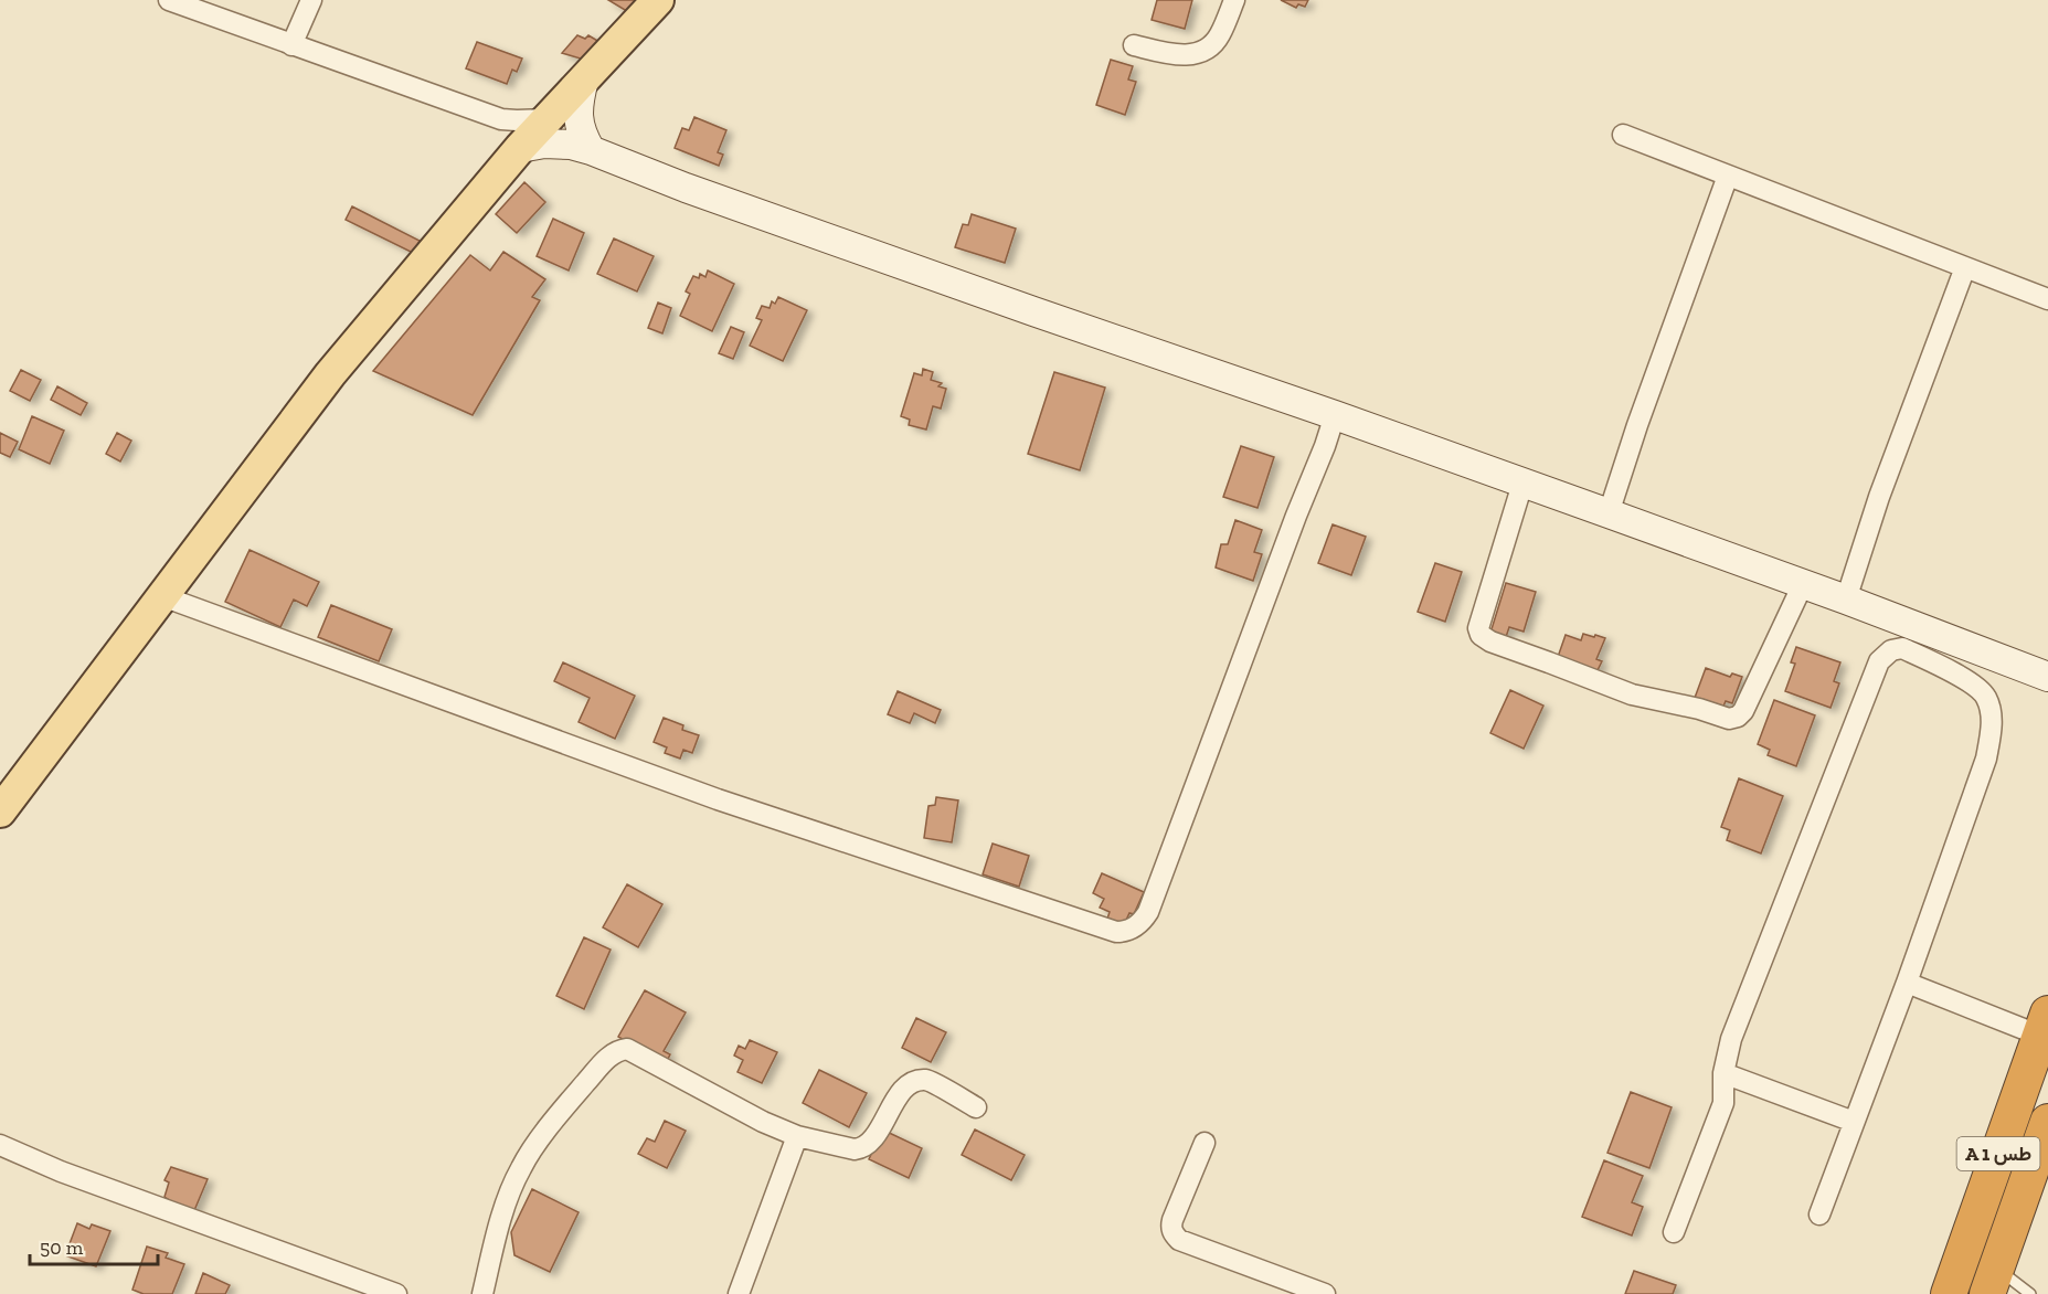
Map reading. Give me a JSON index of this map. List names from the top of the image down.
{
  "streets": {
    "highway": ["A 1 طس"]
  },
  "scale_bar": "50 m"
}
